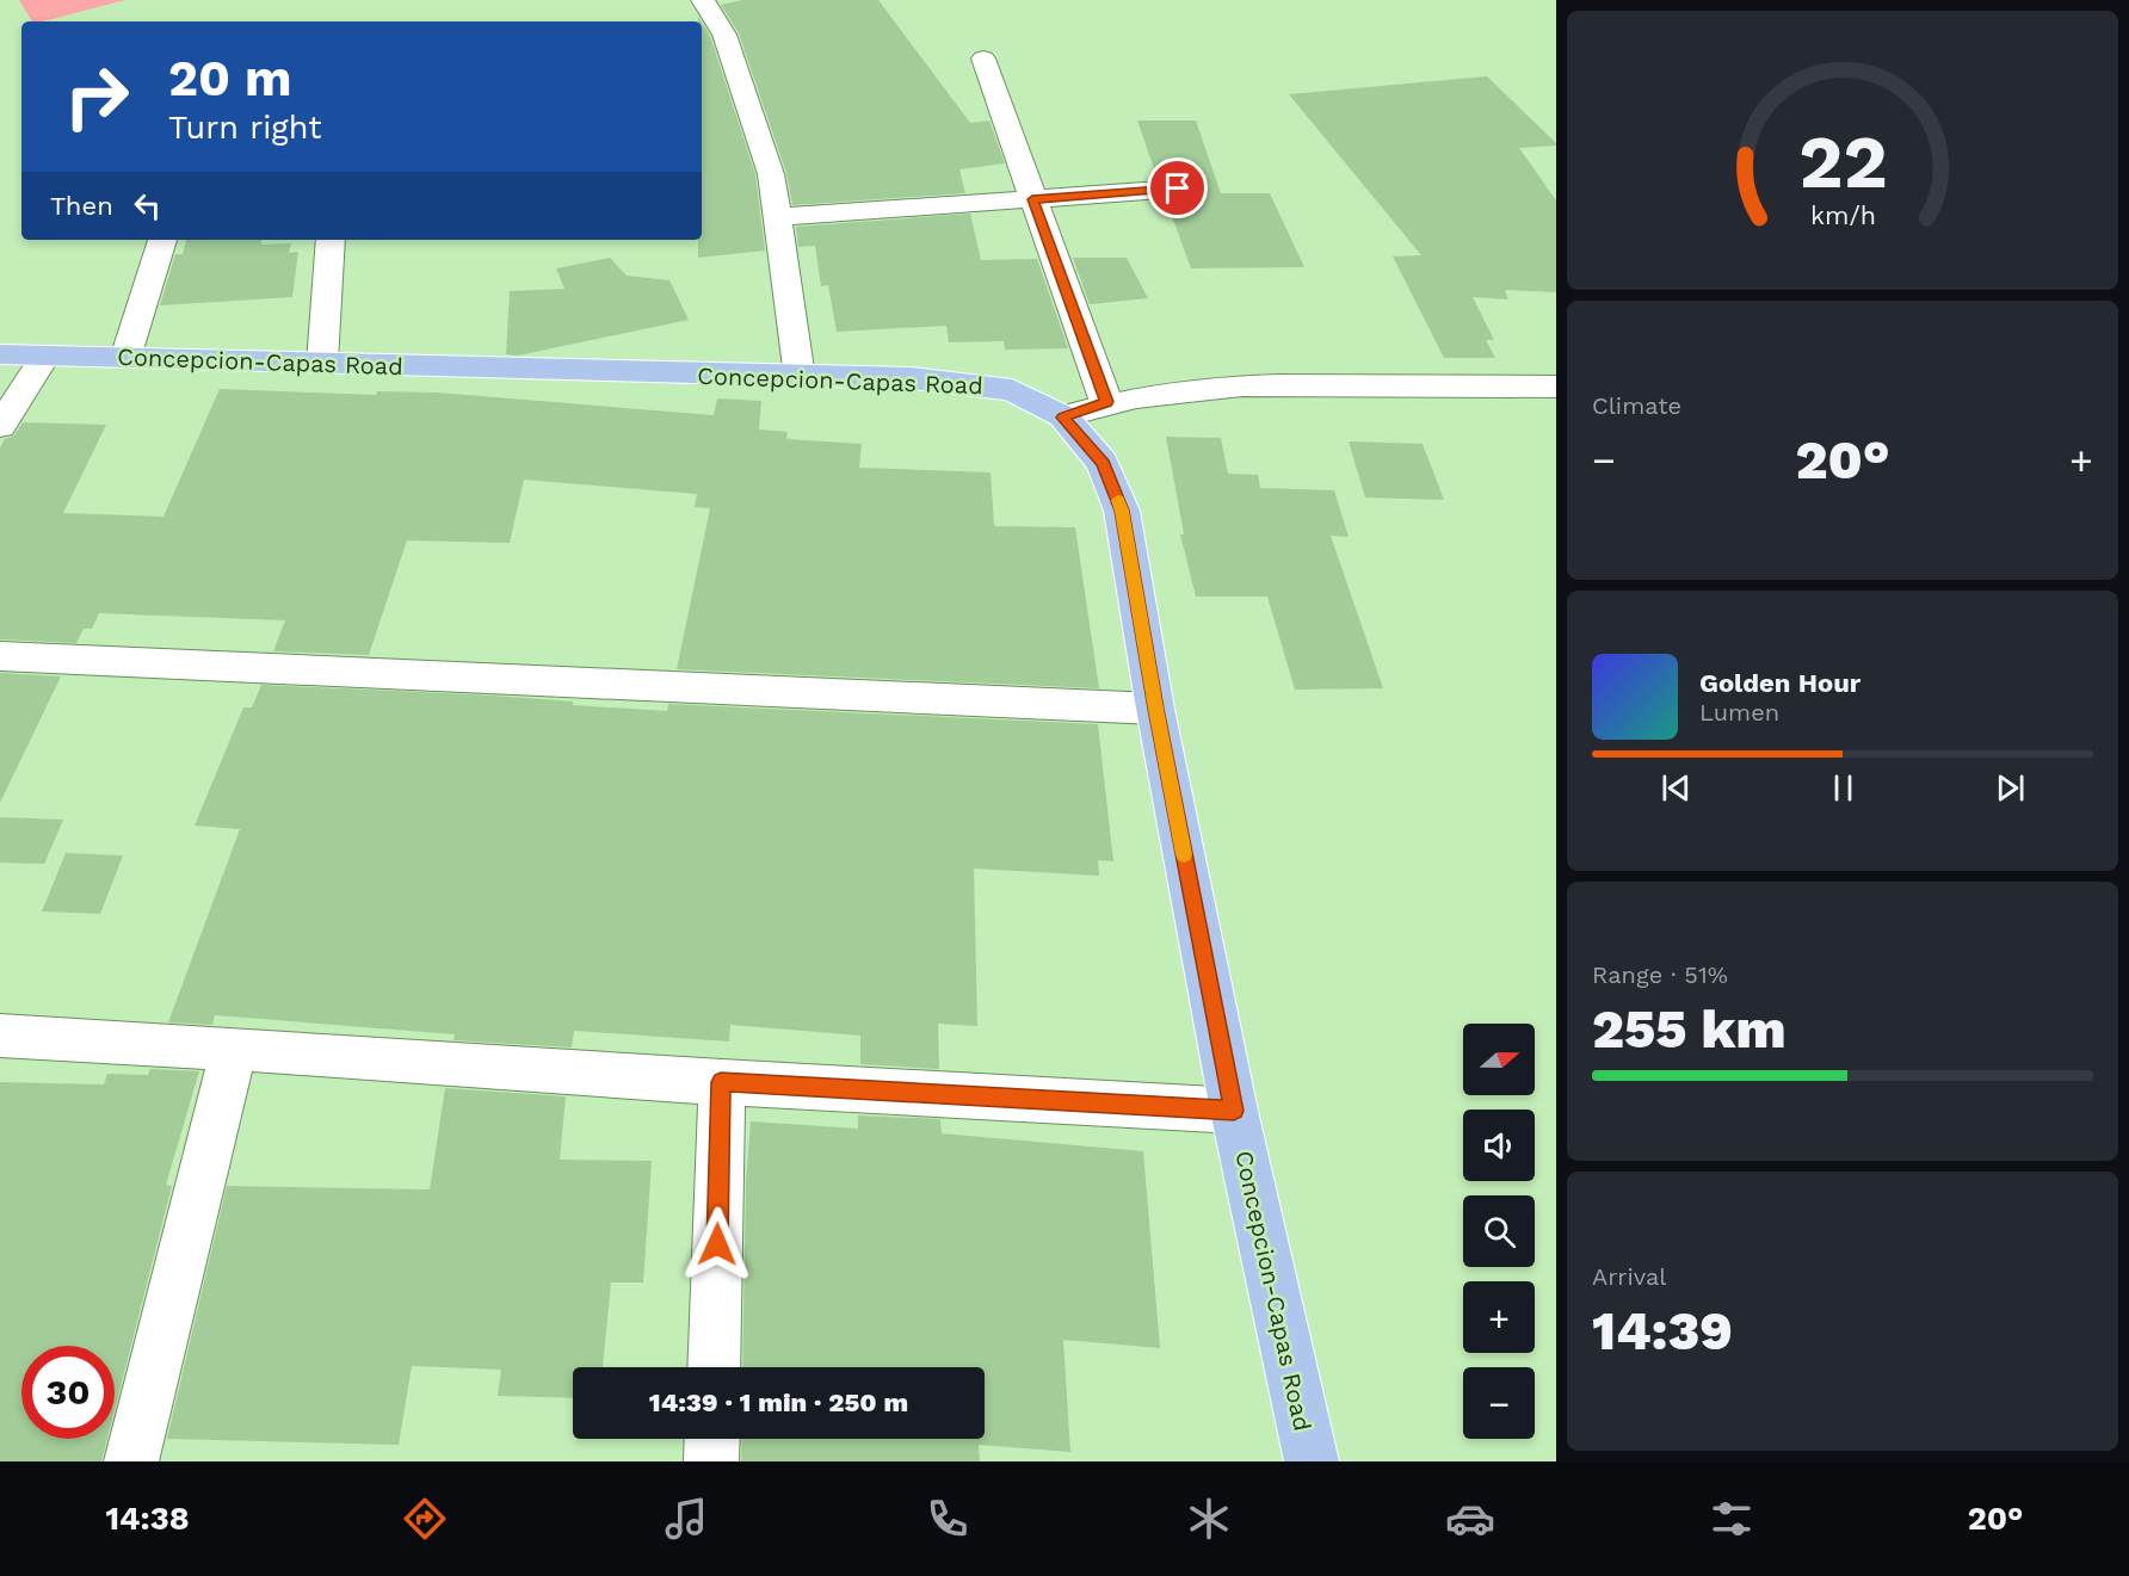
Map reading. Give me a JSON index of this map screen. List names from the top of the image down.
{
  "streets": {
    "main road": ["Concepcion-Capas Road"]
  },
  "north": "right",
  "page": {
    "turn": ["20 m", "Turn right"],
    "then": "Then",
    "tile": [
      "Climate",
      ["Range · 51%", "255 km"],
      ["Arrival", "14:39"]
    ],
    "heat": ["−", "20°", "+"],
    "song": ["Golden Hour", "Lumen"],
    "map_buttons": ["+", "−"],
    "limit": "30",
    "trip": "14:39 · 1 min · 250 m",
    "tabs": ["14:38", "20°"],
    "gauge": ["22", "km/h"]
  }
}
